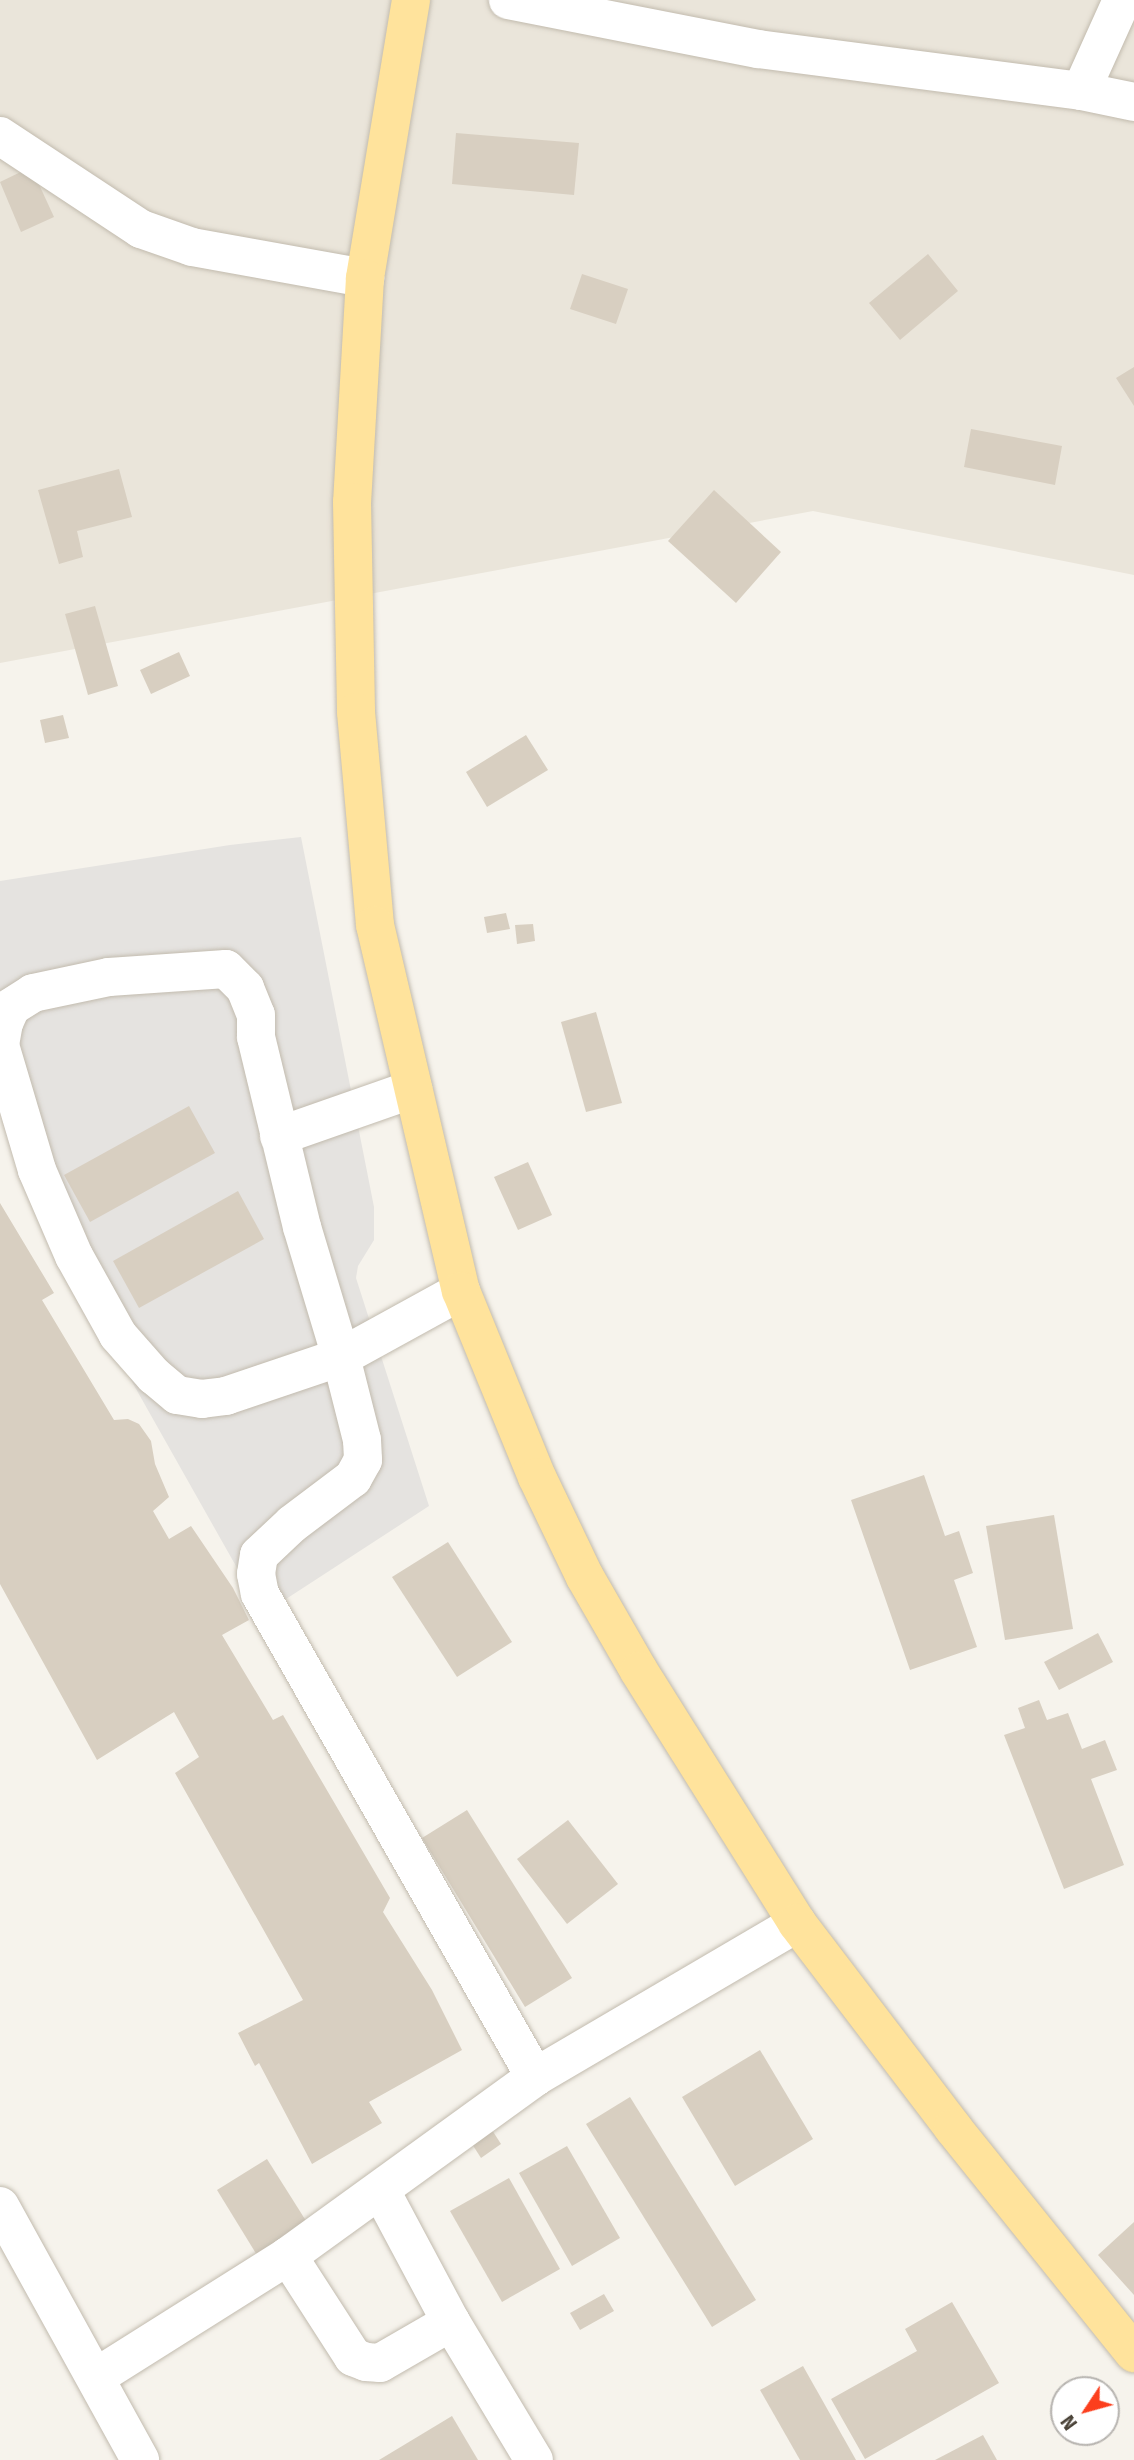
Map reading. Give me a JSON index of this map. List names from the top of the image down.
{
  "north": "bottom left"
}
